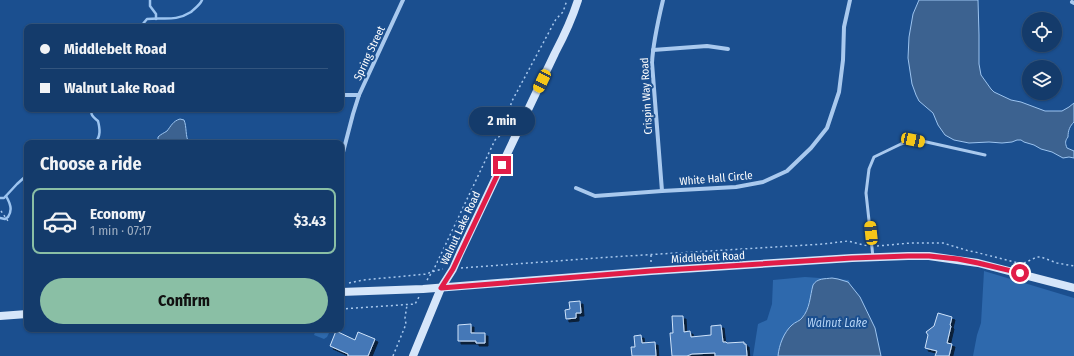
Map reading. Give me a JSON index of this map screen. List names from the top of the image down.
{
  "streets": {
    "street": [
      "Spring Street",
      "Crispin Way Road",
      "White Hall Circle",
      "Walnut Lake Road",
      "Middlebelt Road"
    ]
  },
  "crossings": [
    ["Crispin Way Road", "White Hall Circle"],
    ["Walnut Lake Road", "Middlebelt Road"]
  ],
  "water": ["Walnut Lake"],
  "page": {
    "banner": ["Middlebelt Road", "Walnut Lake Road"],
    "bubble": "2 min",
    "heading": "Choose a ride",
    "list": [
      {
        "name": "Economy",
        "note": "1 min · 07:17",
        "value": "$3.43"
      }
    ],
    "buttons": "Confirm"
  }
}
